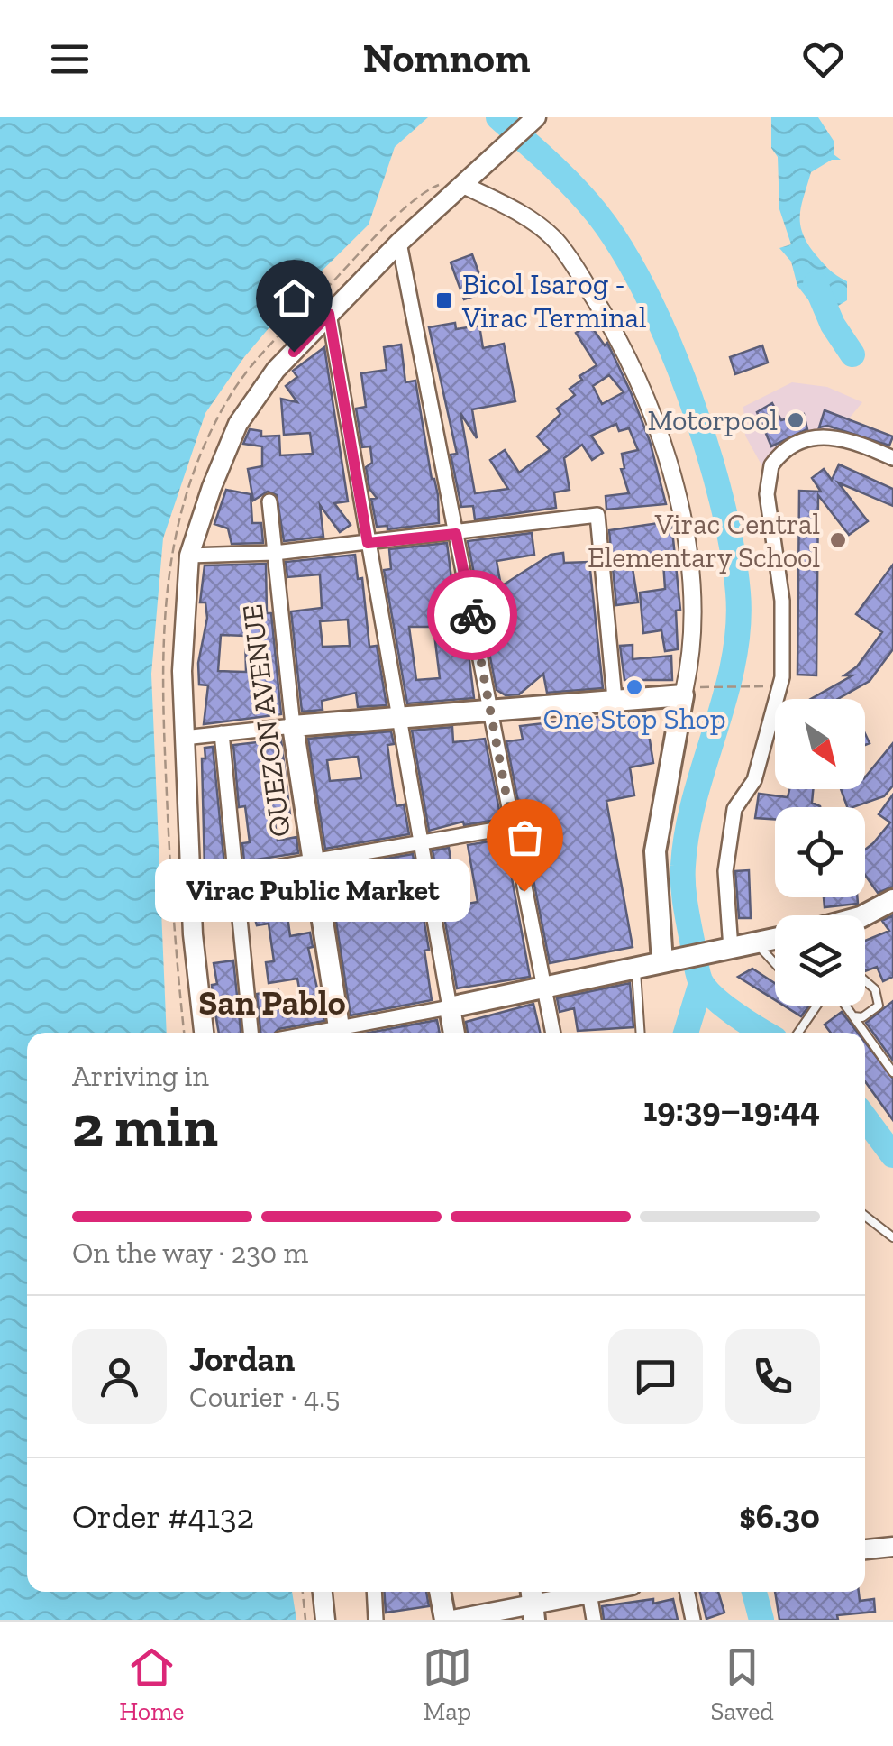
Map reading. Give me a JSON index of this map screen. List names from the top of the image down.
{
  "streets": {
    "main road": ["QUEZON AVENUE"]
  },
  "districts": ["San Pablo"],
  "places": {
    "transit": ["Bicol Isarog - Virac Terminal"],
    "other": [
      "Motorpool",
      "Virac Central Elementary School",
      "One Stop Shop",
      "Virac Public Market"
    ]
  },
  "north": "bottom right",
  "page": {
    "header": "Nomnom",
    "bubble": "Virac Public Market",
    "heading": ["2 min", "Arriving in", "19:39–19:44"],
    "panel": [
      "Jordan",
      "Courier · 4.5",
      "Order #4132",
      "$6.30"
    ],
    "bar": "On the way · 230 m",
    "tabs": ["Home", "Map", "Saved"]
  }
}
